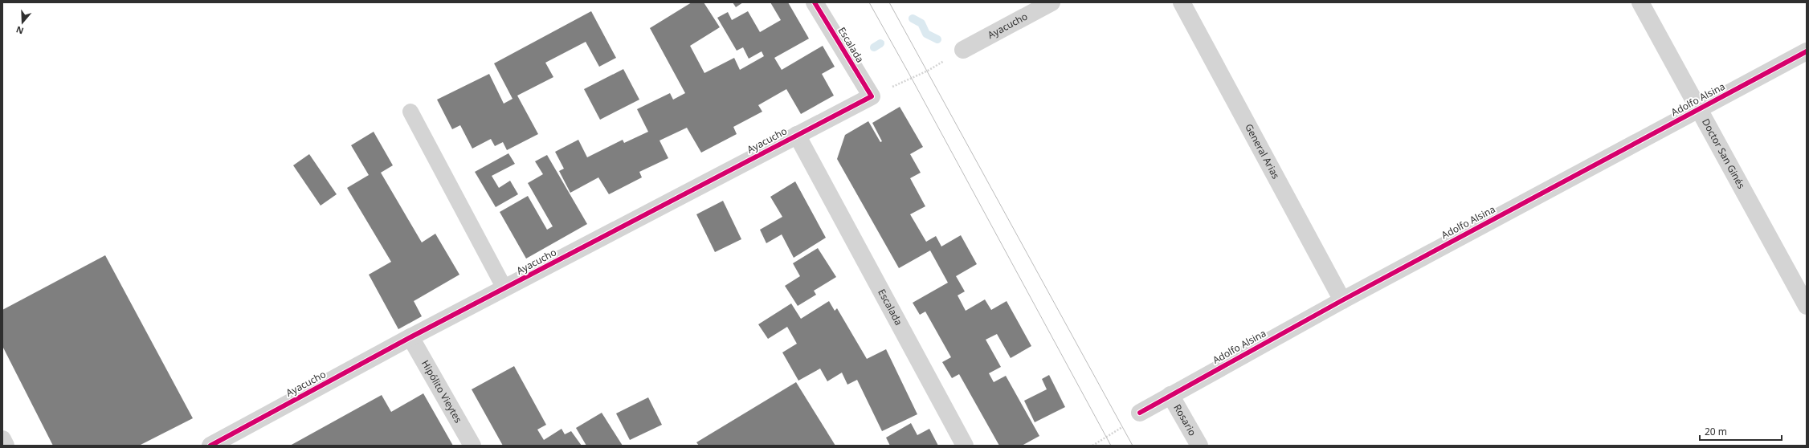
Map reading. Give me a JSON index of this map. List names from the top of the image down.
{
  "streets": {
    "street": [
      "Ayacucho",
      "Escalada",
      "Adolfo Alsina",
      "General Arias",
      "Doctor San Ginés",
      "Hipólito Vieytes",
      "Rosario"
    ]
  },
  "crossings": [
    ["Ayacucho", "Escalada"],
    ["Ayacucho", "Hipólito Vieytes"],
    ["Adolfo Alsina", "General Arias"],
    ["Adolfo Alsina", "Doctor San Ginés"],
    ["Adolfo Alsina", "Rosario"]
  ],
  "scale_bar": "20 m",
  "north": "bottom"
}
